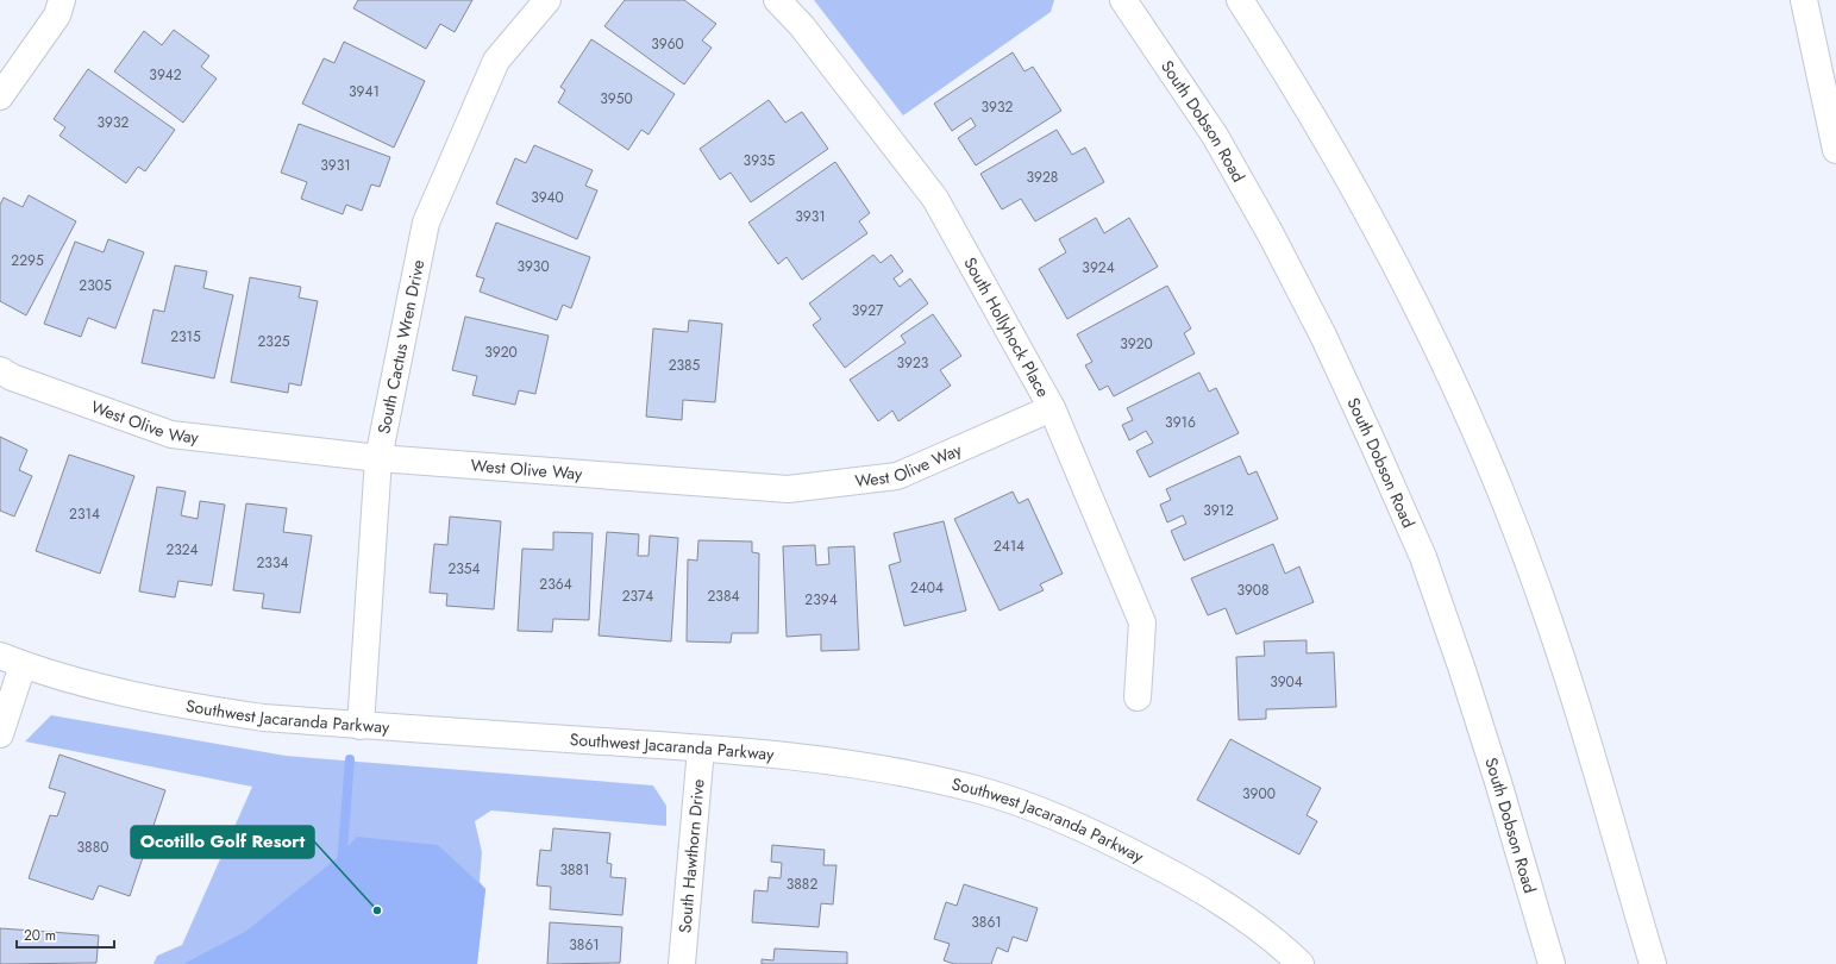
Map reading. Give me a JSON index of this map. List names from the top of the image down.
{
  "streets": {
    "street": [
      "South Dobson Road",
      "South Hollyhock Place",
      "South Cactus Wren Drive",
      "West Olive Way",
      "Southwest Jacaranda Parkway",
      "South Hawthorn Drive"
    ]
  },
  "crossings": [
    ["South Hollyhock Place", "West Olive Way"],
    ["South Cactus Wren Drive", "West Olive Way"],
    ["South Cactus Wren Drive", "Southwest Jacaranda Parkway"],
    ["Southwest Jacaranda Parkway", "South Hawthorn Drive"]
  ],
  "places": ["Ocotillo Golf Resort"],
  "house_numbers": [
    "3960",
    "3942",
    "3941",
    "3950",
    "3932",
    "3932",
    "3935",
    "3931",
    "3928",
    "3940",
    "3931",
    "2295",
    "3930",
    "3924",
    "2305",
    "3927",
    "2315",
    "2325",
    "3920",
    "3920",
    "3923",
    "2385",
    "3916",
    "3912",
    "2314",
    "2414",
    "2324",
    "2334",
    "2354",
    "2364",
    "2404",
    "3908",
    "2374",
    "2384",
    "2394",
    "3904",
    "3900",
    "3880",
    "3881",
    "3882",
    "3861",
    "3861"
  ],
  "scale_bar": "20 m"
}
